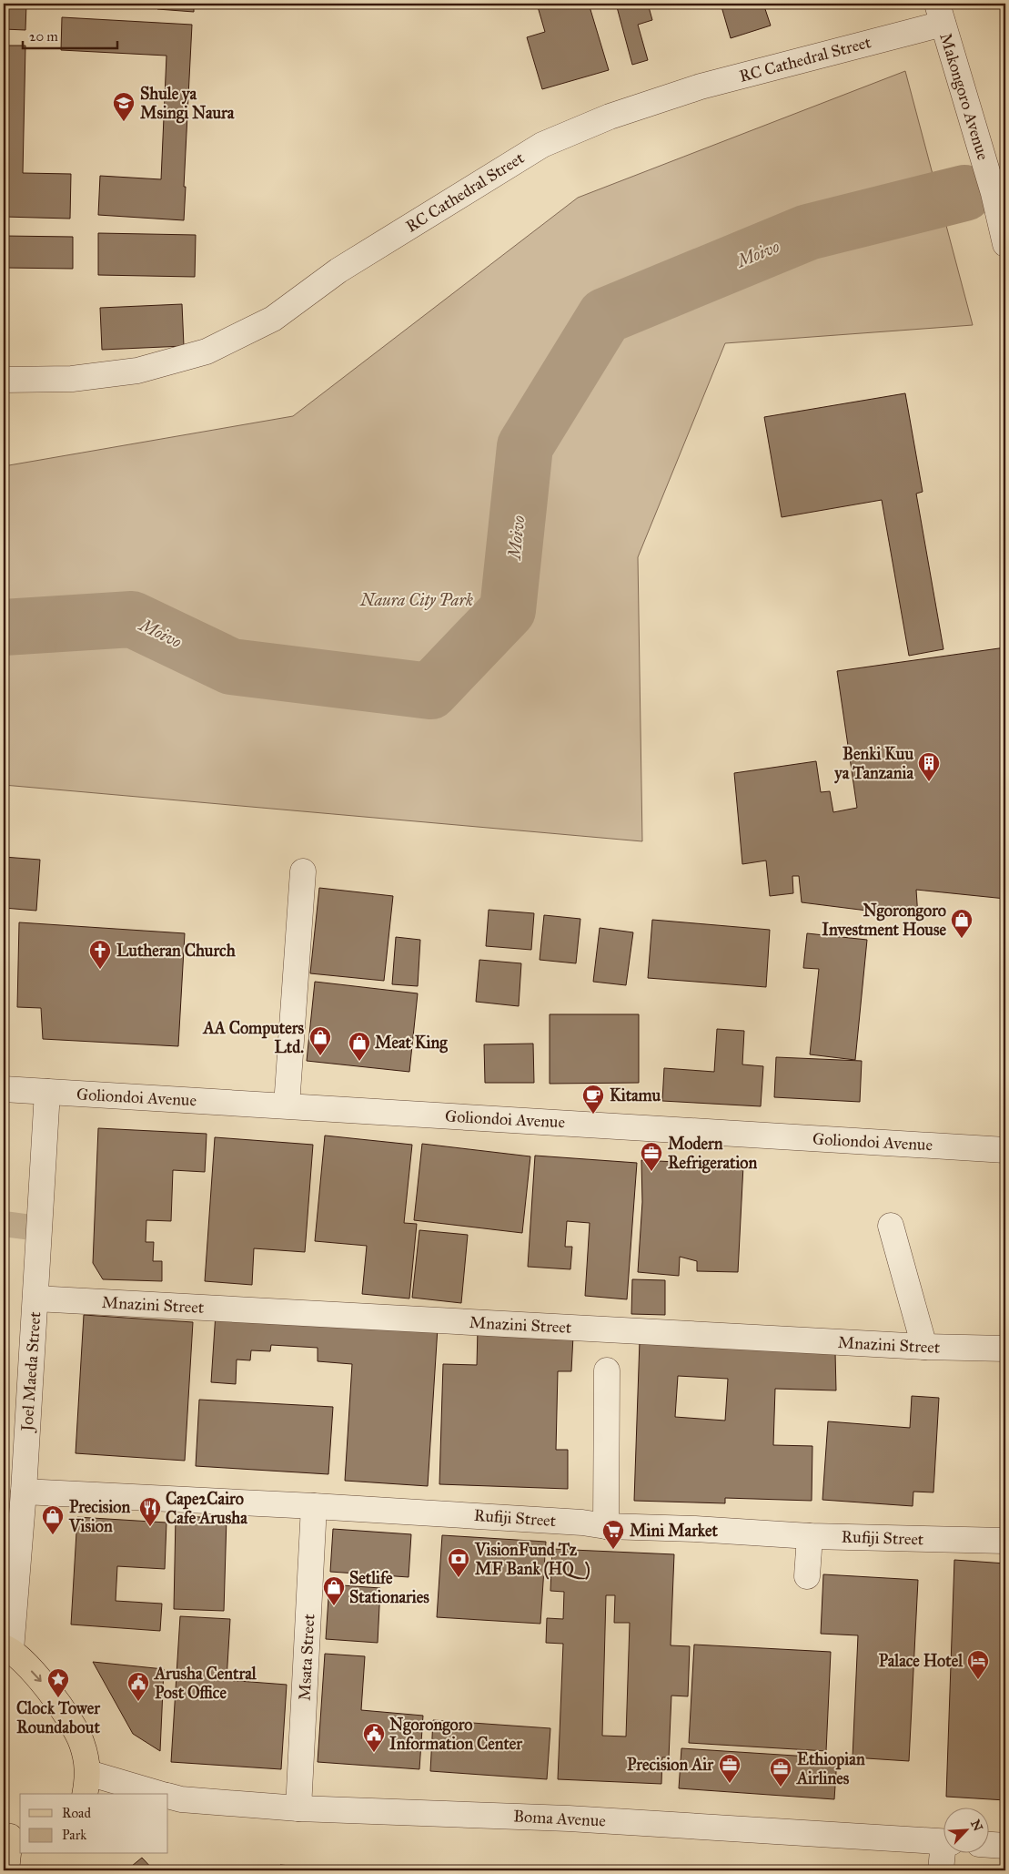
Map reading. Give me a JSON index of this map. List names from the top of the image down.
{
  "streets": {
    "street": [
      "RC Cathedral Street",
      "Makongoro Avenue",
      "Goliondoi Avenue",
      "Mnazini Street",
      "Joel Maeda Street",
      "Rufiji Street",
      "Msata Street",
      "Boma Avenue"
    ]
  },
  "crossings": [
    ["RC Cathedral Street", "Makongoro Avenue"],
    ["Goliondoi Avenue", "Joel Maeda Street"],
    ["Mnazini Street", "Joel Maeda Street"],
    ["Joel Maeda Street", "Rufiji Street"],
    ["Rufiji Street", "Msata Street"],
    ["Msata Street", "Boma Avenue"]
  ],
  "water": ["Moivo"],
  "parks": ["Naura City Park"],
  "places": {
    "school or university": ["Shule ya Msingi Naura"],
    "building": ["Benki Kuu ya Tanzania"],
    "shop": [
      "Ngorongoro Investment House",
      "AA Computers Ltd.",
      "Meat King",
      "Precision Vision",
      "Setlife Stationaries"
    ],
    "church": ["Lutheran Church"],
    "cafe": ["Kitamu"],
    "office": ["Modern Refrigeration", "Precision Air", "Ethiopian Airlines"],
    "restaurant": ["Cape2Cairo Cafe Arusha"],
    "supermarket": ["Mini Market"],
    "bank": ["VisionFund Tz MF Bank (HQ)"],
    "hotel": ["Palace Hotel"],
    "place": ["Clock Tower Roundabout"],
    "public building": ["Arusha Central Post Office", "Ngorongoro Information Center"]
  },
  "legend": ["Road", "Park"],
  "scale_bar": "20 m",
  "north": "top right"
}
